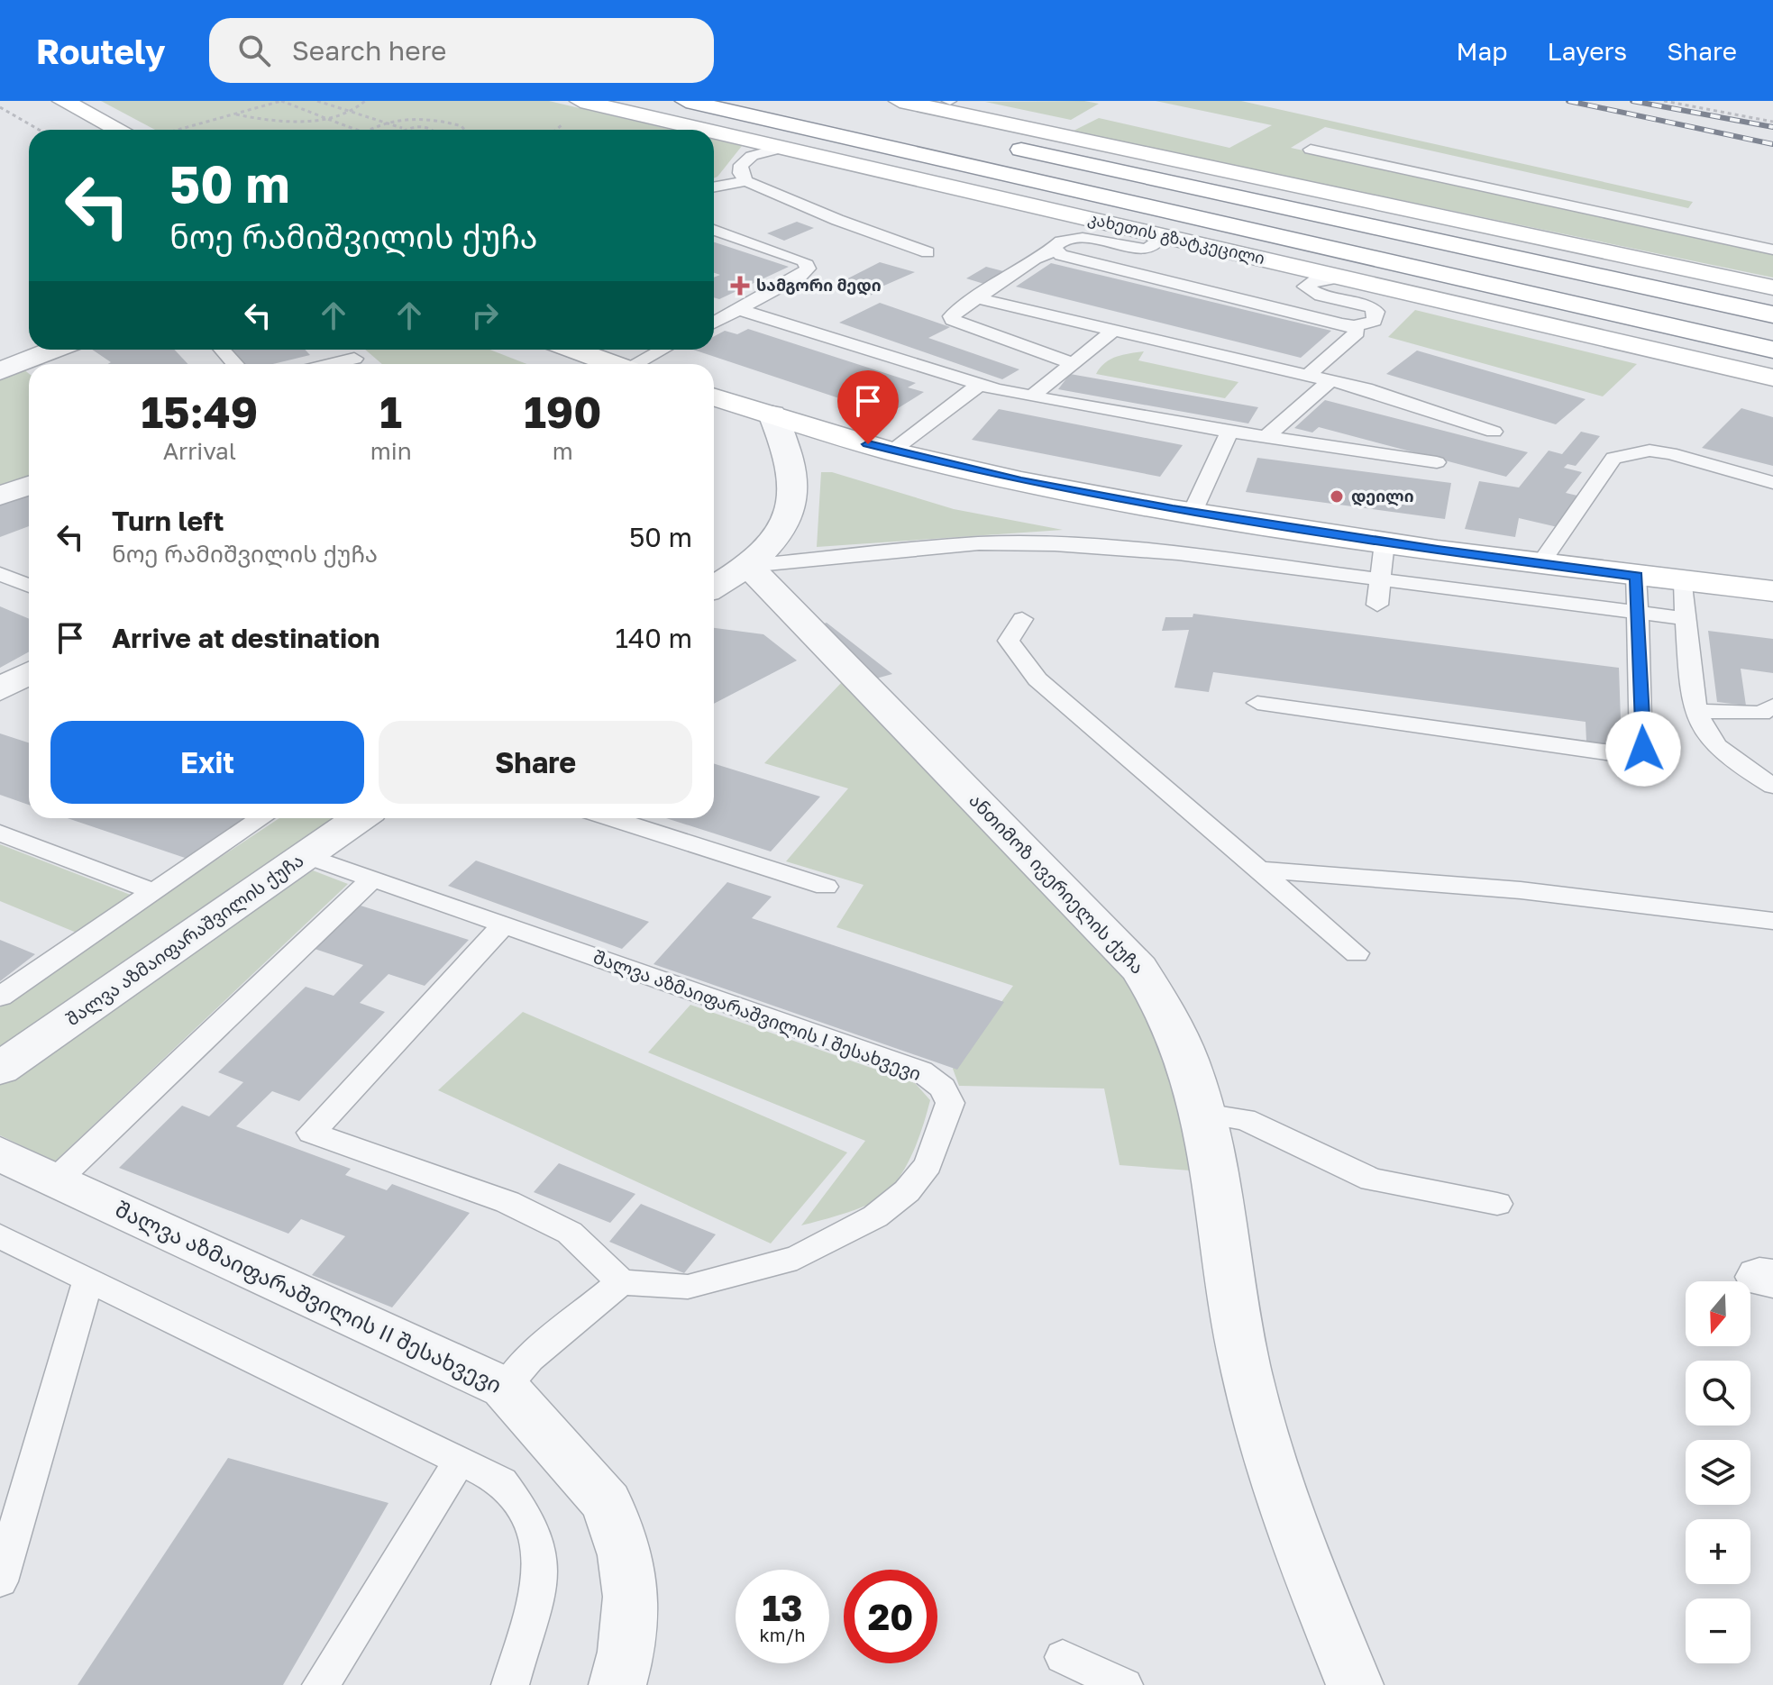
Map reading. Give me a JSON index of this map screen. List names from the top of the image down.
{
  "streets": {
    "main road": ["კახეთის გზატკეცილი"],
    "street": ["ანთიმოზ ივერიელის ქუჩა", "შალვა აზმაიფარაშვილის ქუჩა", "შალვა აზმაიფარაშვილის II შესახვევი"],
    "lane": ["შალვა აზმაიფარაშვილის I შესახვევი"]
  },
  "crossings": [
    ["შალვა აზმაიფარაშვილის ქუჩა", "შალვა აზმაიფარაშვილის I შესახვევი"]
  ],
  "places": {
    "health": ["სამგორი მედი"],
    "other": ["დეილი"]
  },
  "north": "bottom",
  "page": {
    "header": "Routely",
    "search": "Search here",
    "nav": ["Map", "Layers", "Share"],
    "turn": ["50 m", "ნოე რამიშვილის ქუჩა"],
    "eta": [
      "15:49",
      "Arrival",
      "1",
      "min",
      "190",
      "m"
    ],
    "list": [
      {
        "name": "Turn left",
        "note": "ნოე რამიშვილის ქუჩა",
        "value": "50 m"
      },
      {
        "name": "Arrive at destination",
        "value": "140 m"
      }
    ],
    "buttons": ["Exit", "Share"],
    "map_buttons": ["+", "−"],
    "speed": "13 km/h",
    "limit": "20"
  }
}
